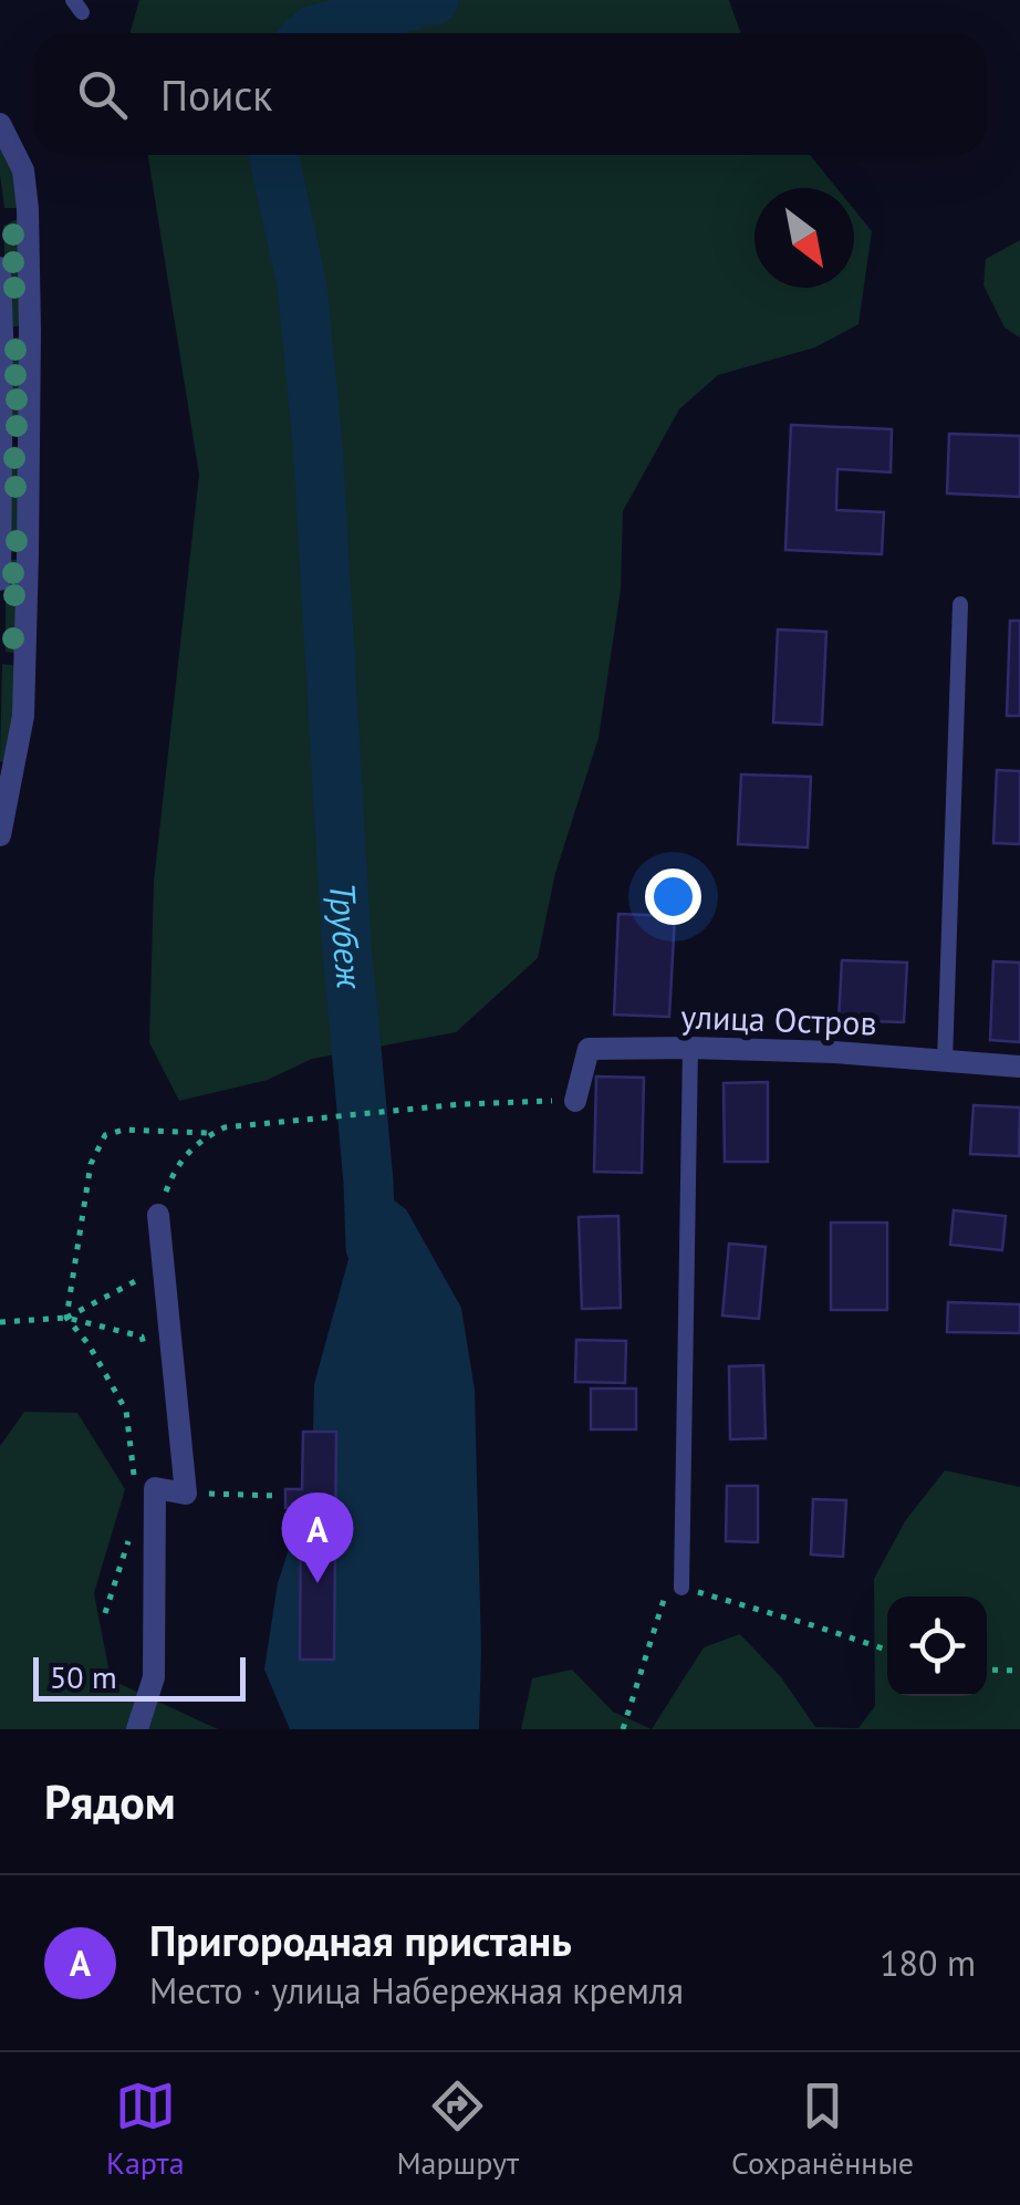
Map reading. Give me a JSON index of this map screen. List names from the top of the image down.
{
  "streets": {
    "street": ["улица Остров"]
  },
  "water": ["Трубеж"],
  "scale_bar": "50 m",
  "north": "bottom right",
  "page": {
    "search": "Поиск",
    "pins": "A",
    "scale": "50 m",
    "heading": "Рядом",
    "list": [
      {
        "mark": "A",
        "name": "Пригородная пристань",
        "note": "Место · улица Набережная кремля",
        "value": "180 m"
      }
    ],
    "nav": ["Карта", "Маршрут", "Сохранённые"]
  }
}
